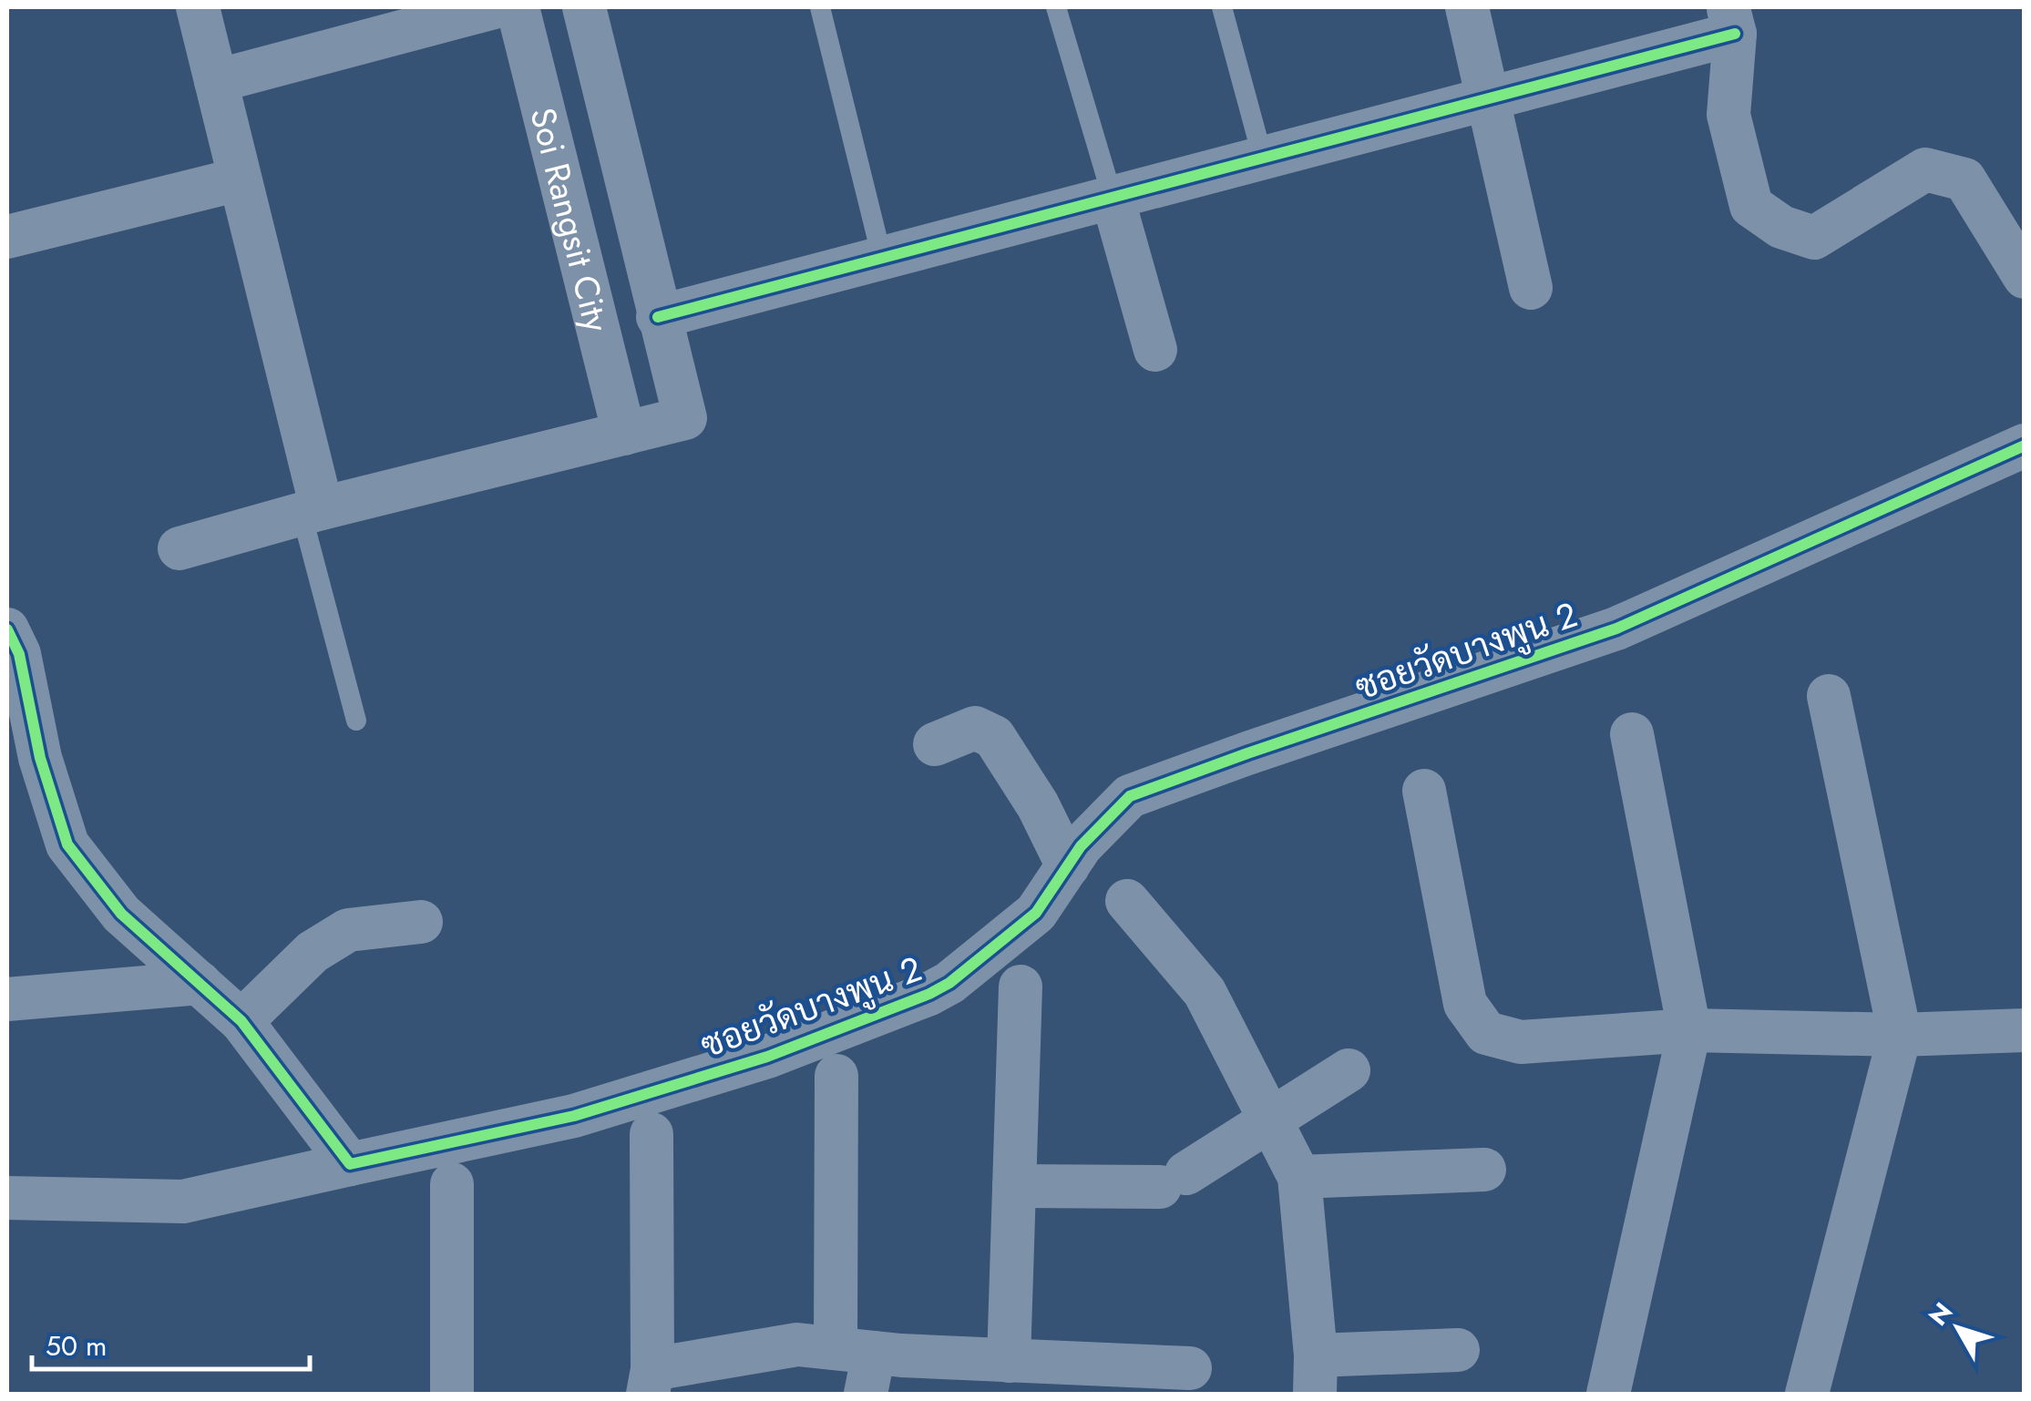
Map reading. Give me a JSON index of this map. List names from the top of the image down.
{
  "streets": {
    "street": ["Soi Rangsit City", "ซอยวัดบางพูน 2"]
  },
  "scale_bar": "50 m",
  "north": "top left"
}
